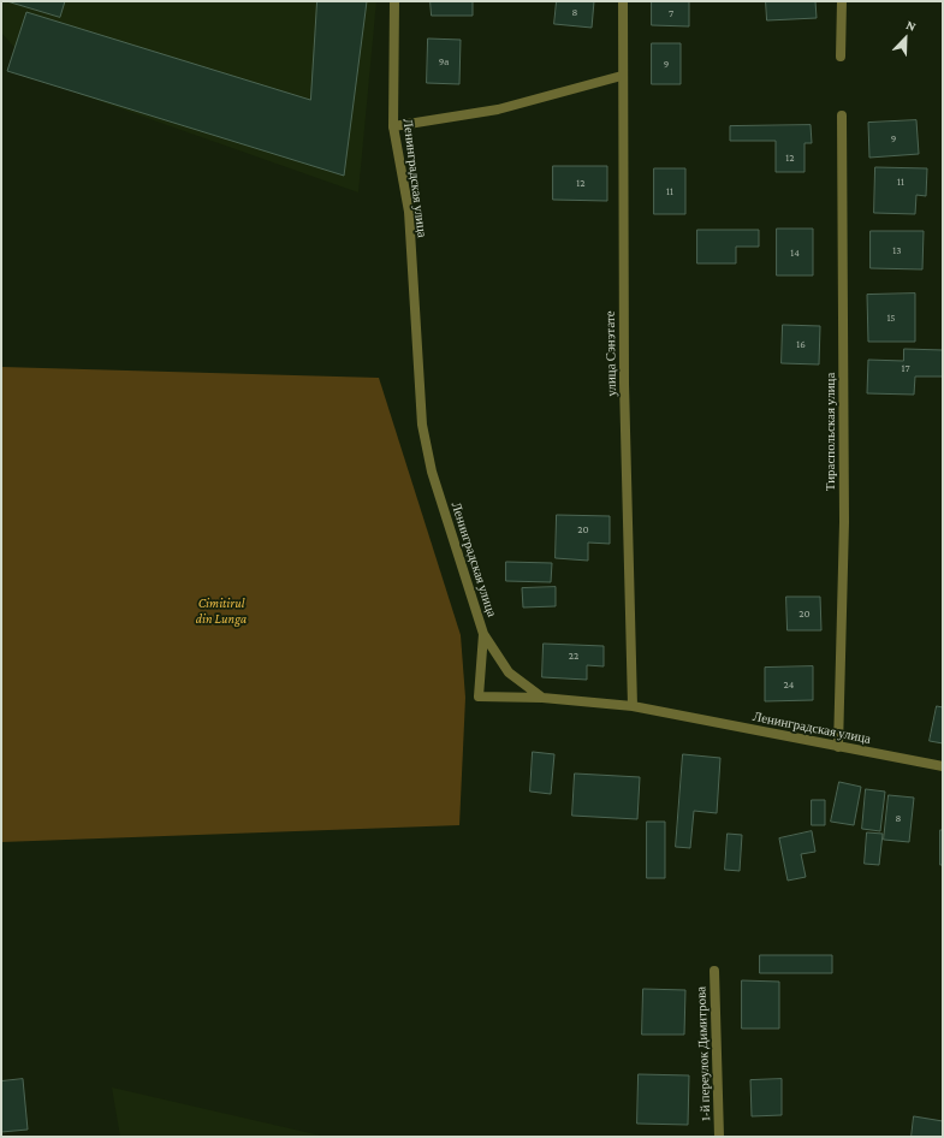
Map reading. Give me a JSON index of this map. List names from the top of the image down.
{
  "streets": {
    "street": [
      "Ленинградская улица",
      "улица Сэнэтате",
      "Тираспольская улица",
      "1-й переулок Димитрова"
    ]
  },
  "crossings": [
    ["Ленинградская улица", "улица Сэнэтате"],
    ["Ленинградская улица", "Тираспольская улица"]
  ],
  "parks": ["Cimitirul din Lunga"],
  "house_numbers": [
    "8",
    "7",
    "9а",
    "9",
    "9",
    "12",
    "11",
    "12",
    "11",
    "13",
    "14",
    "15",
    "16",
    "17",
    "20",
    "20",
    "22",
    "24",
    "8"
  ],
  "north": "top right"
}
